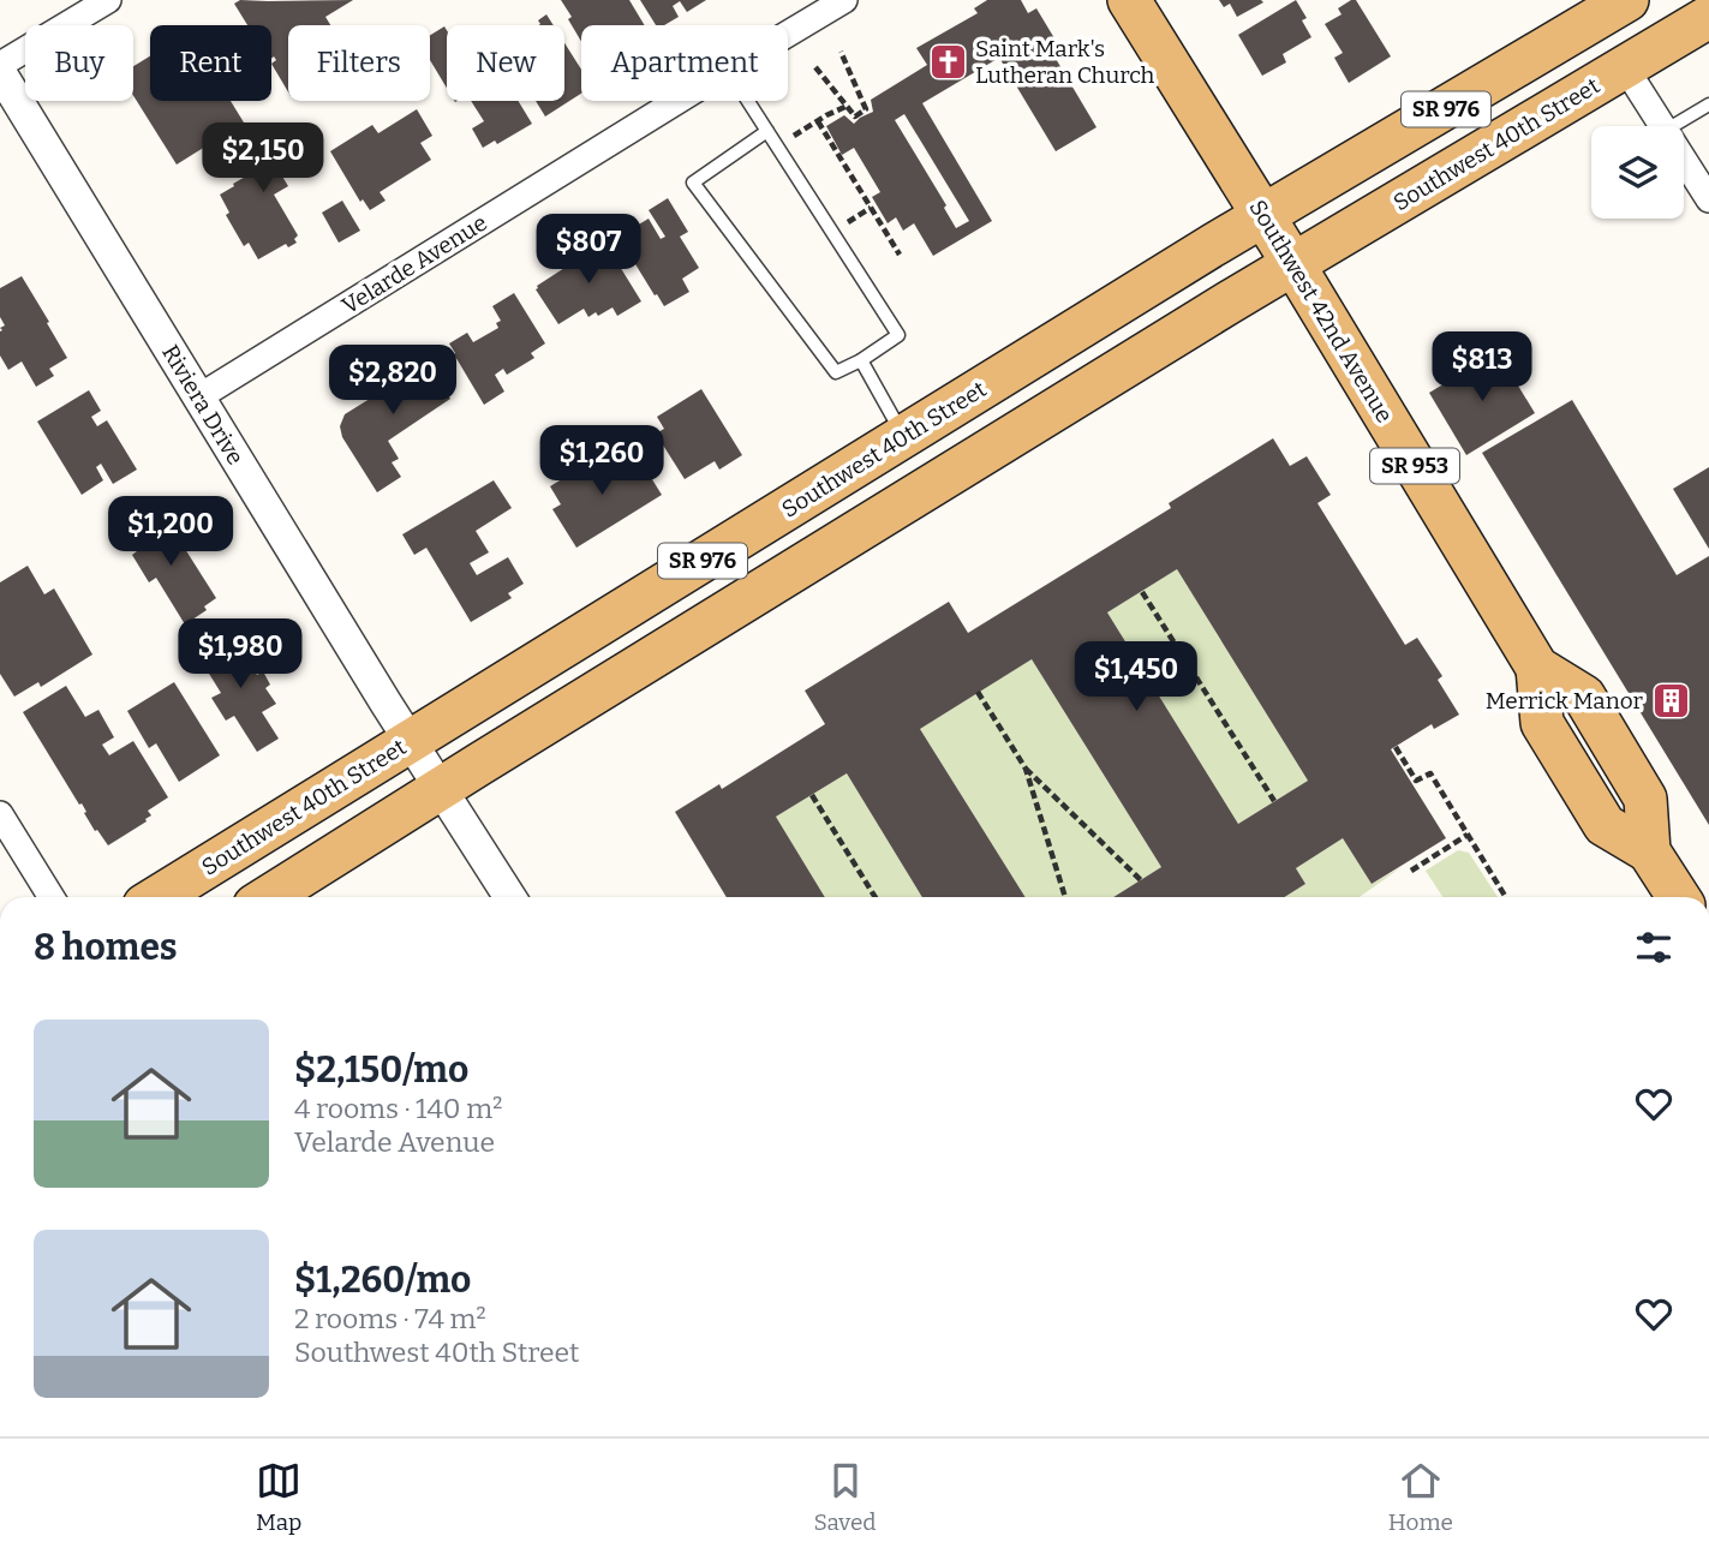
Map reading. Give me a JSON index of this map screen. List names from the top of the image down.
{
  "streets": {
    "main road": [
      "SR 976",
      "Southwest 40th Street",
      "Southwest 42nd Avenue",
      "SR 953"
    ],
    "street": ["Velarde Avenue", "Riviera Drive"]
  },
  "crossings": [
    ["Southwest 40th Street", "Southwest 42nd Avenue"],
    ["Southwest 40th Street", "Riviera Drive"],
    ["Velarde Avenue", "Riviera Drive"]
  ],
  "places": {
    "church": ["Saint Mark's Lutheran Church"],
    "building": ["Merrick Manor"]
  },
  "page": {
    "chip": [
      "Buy",
      "Rent",
      "Filters",
      "New",
      "Apartment"
    ],
    "price": [
      "$2,150",
      "$807",
      "$813",
      "$2,820",
      "$1,260",
      "$1,200",
      "$1,980",
      "$1,450"
    ],
    "heading": "8 homes",
    "list": [
      {
        "name": "$2,150/mo",
        "note": "4 rooms · 140 m² · Velarde Avenue"
      },
      {
        "name": "$1,260/mo",
        "note": "2 rooms · 74 m² · Southwest 40th Street"
      }
    ],
    "tabs": ["Map", "Saved", "Home"]
  }
}
